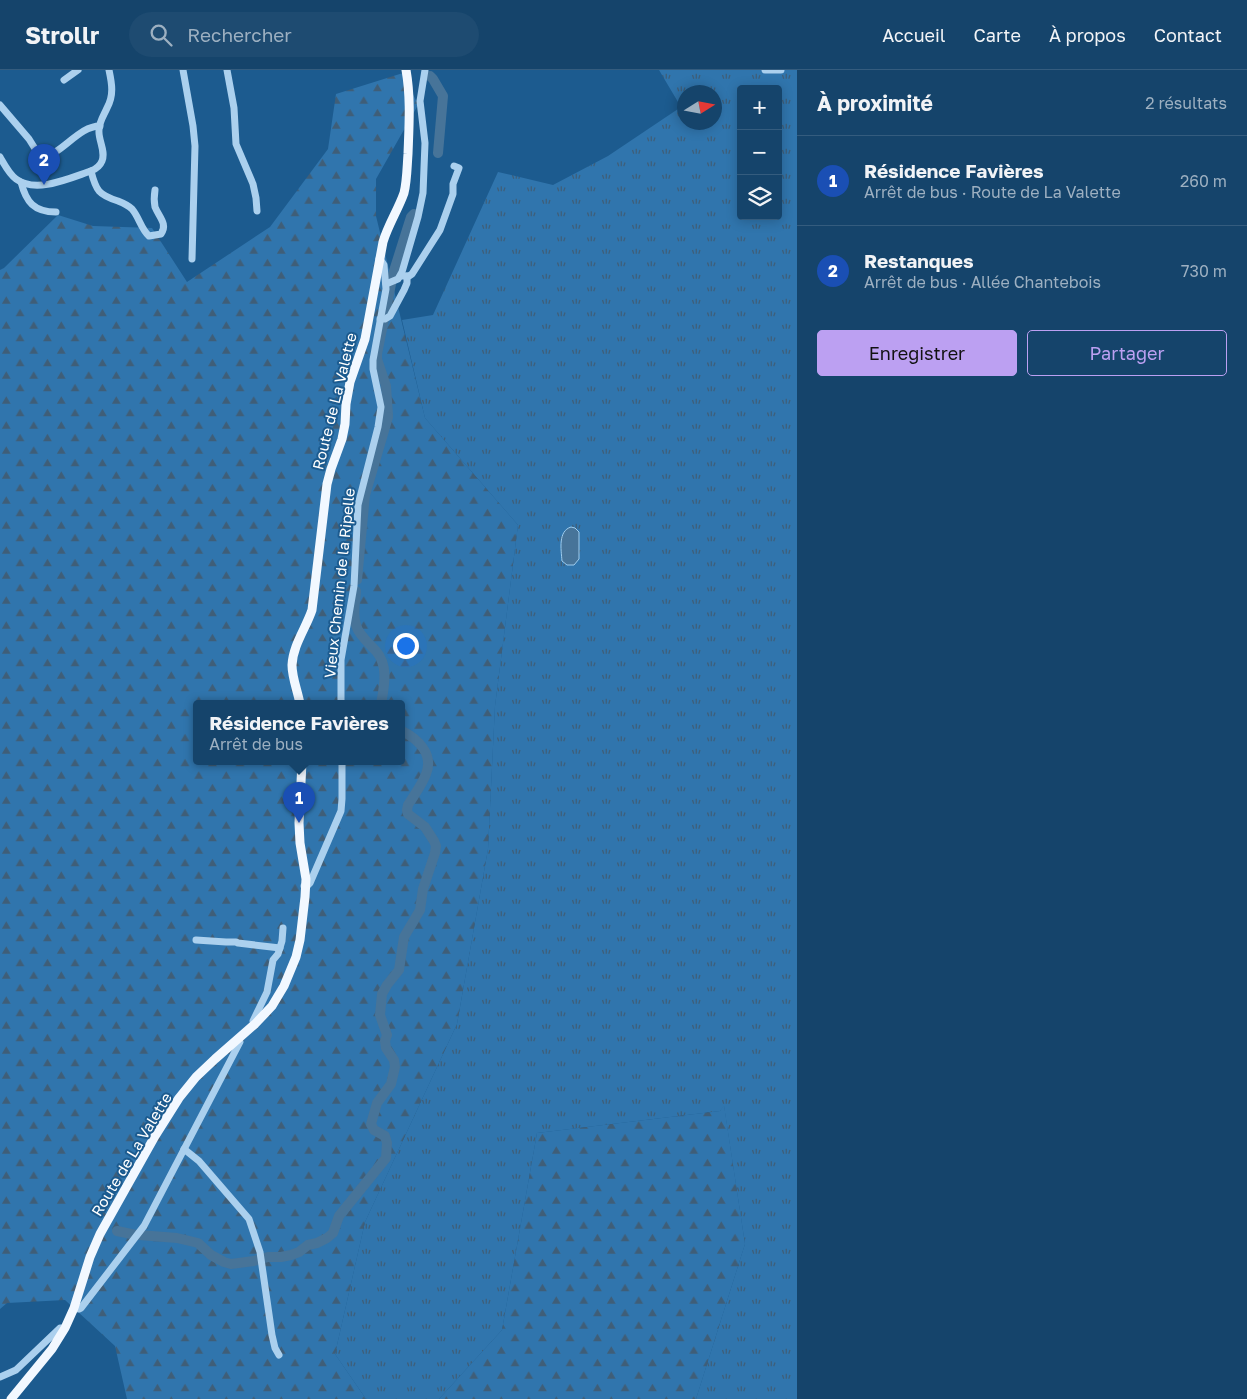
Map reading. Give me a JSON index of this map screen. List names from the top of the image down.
{
  "streets": {
    "main road": ["Route de La Valette"],
    "street": ["Vieux Chemin de la Ripelle"]
  },
  "crossings": [
    ["Route de La Valette", "Vieux Chemin de la Ripelle"]
  ],
  "north": "right",
  "page": {
    "header": "Strollr",
    "search": "Rechercher",
    "nav": [
      "Accueil",
      "Carte",
      "À propos",
      "Contact"
    ],
    "heading": ["À proximité", "2 résultats"],
    "map_buttons": ["+", "−"],
    "list": [
      {
        "mark": "1",
        "name": "Résidence Favières",
        "note": "Arrêt de bus · Route de La Valette",
        "value": "260 m"
      },
      {
        "mark": "2",
        "name": "Restanques",
        "note": "Arrêt de bus · Allée Chantebois",
        "value": "730 m"
      }
    ],
    "pins": ["2", "1"],
    "buttons": ["Enregistrer", "Partager"],
    "popup": ["Résidence Favières", "Arrêt de bus"]
  }
}
